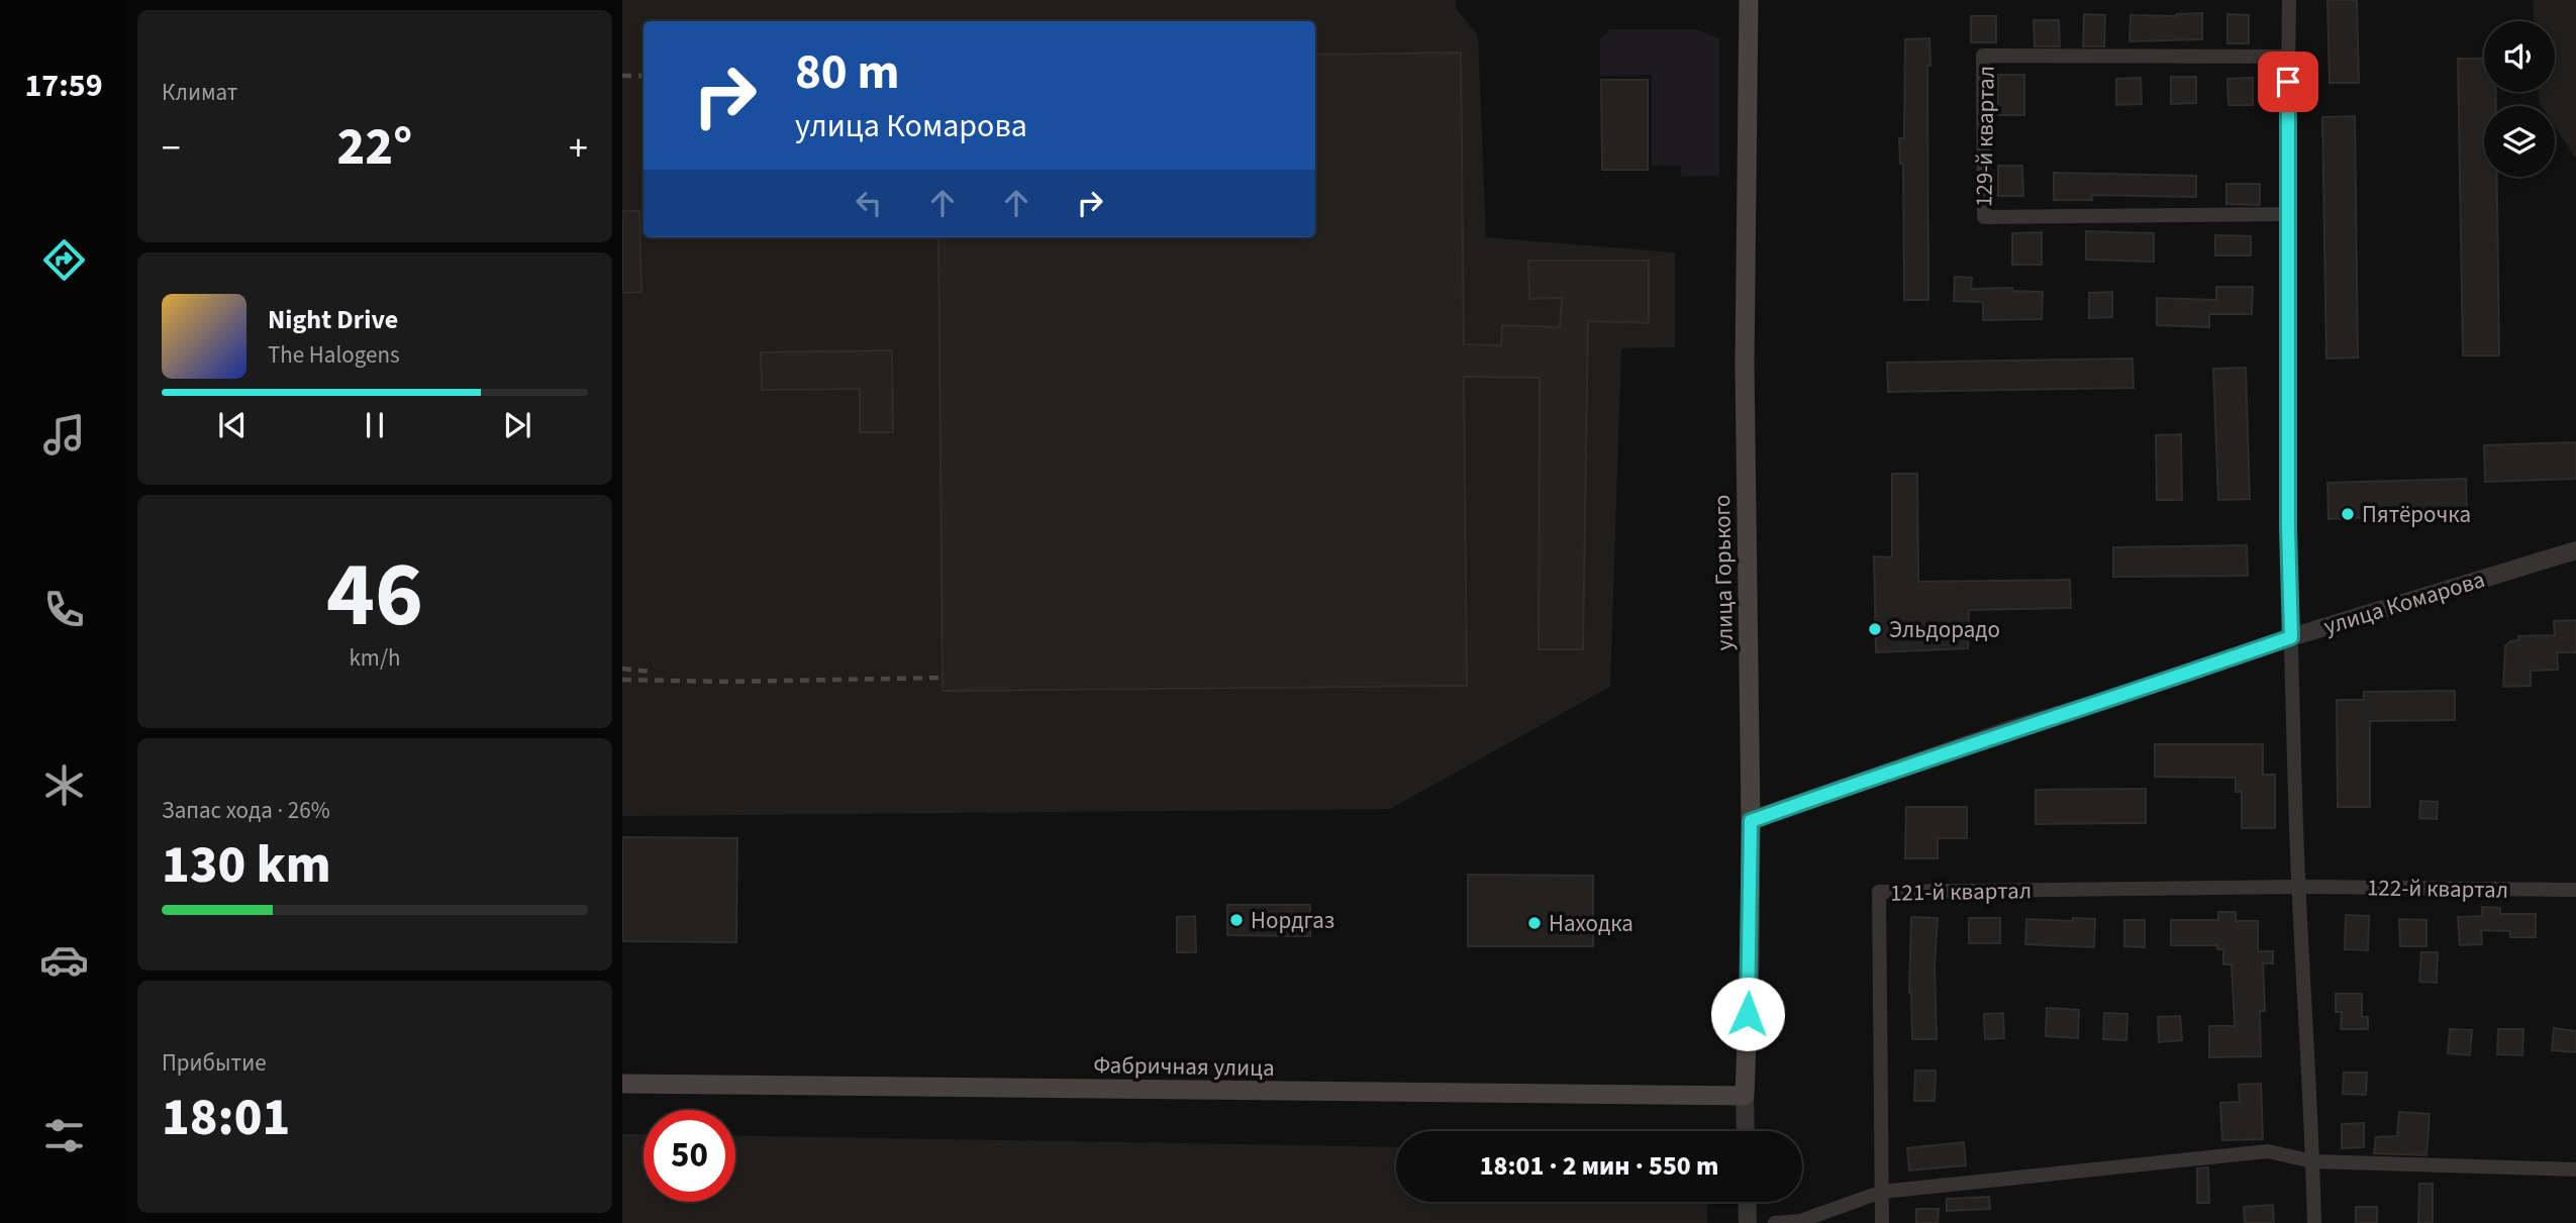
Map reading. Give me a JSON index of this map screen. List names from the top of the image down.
{
  "streets": {
    "main road": ["улица Горького", "Фабричная улица"],
    "street": [
      "129-й квартал",
      "улица Комарова",
      "122-й квартал",
      "121-й квартал"
    ]
  },
  "crossings": [
    ["улица Горького", "улица Комарова"],
    ["улица Горького", "Фабричная улица"],
    ["122-й квартал", "121-й квартал"]
  ],
  "places": [
    "Пятёрочка",
    "Эльдорадо",
    "Нордгаз",
    "Находка"
  ],
  "page": {
    "tabs": "17:59",
    "tile": [
      "Климат",
      ["46", "km/h"],
      ["Запас хода · 26%", "130 km"],
      ["Прибытие", "18:01"]
    ],
    "turn": ["80 m", "улица Комарова"],
    "heat": ["−", "22°", "+"],
    "song": ["Night Drive", "The Halogens"],
    "limit": "50",
    "trip": "18:01 · 2 мин · 550 m"
  }
}
